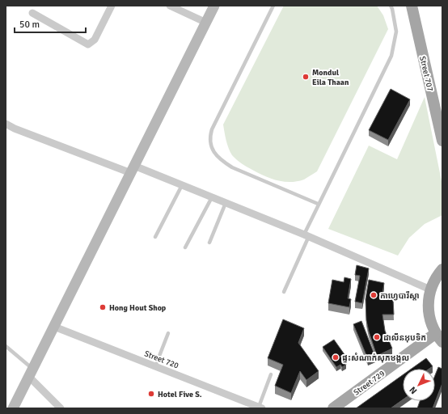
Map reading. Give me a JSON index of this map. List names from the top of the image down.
{
  "streets": {
    "main road": ["Street 707", "Street 729"],
    "street": ["Street 720"]
  },
  "places": [
    "Mondul Eila Thaan",
    "កាហ្វេបារីស្តា",
    "Hong Hout Shop",
    "ដាលីនអុបទិក",
    "ផ្ទះសំណាក់សុភមង្គល",
    "Hotel Five S."
  ],
  "scale_bar": "50 m",
  "north": "bottom left"
}
